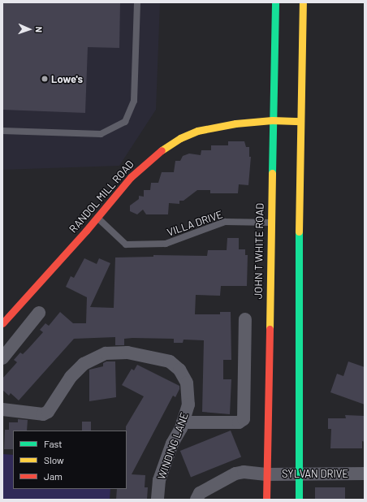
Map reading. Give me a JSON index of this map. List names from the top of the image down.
{
  "streets": {
    "street": [
      "RANDOL MILL ROAD",
      "JOHN T WHITE ROAD",
      "WINDING LANE",
      "SYLVAN DRIVE"
    ],
    "lane": ["VILLA DRIVE"]
  },
  "crossings": [
    ["RANDOL MILL ROAD", "VILLA DRIVE"],
    ["RANDOL MILL ROAD", "JOHN T WHITE ROAD"],
    ["VILLA DRIVE", "JOHN T WHITE ROAD"],
    ["JOHN T WHITE ROAD", "SYLVAN DRIVE"]
  ],
  "places": ["Lowe's"],
  "legend": ["Fast", "Slow", "Jam"],
  "north": "right"
}
